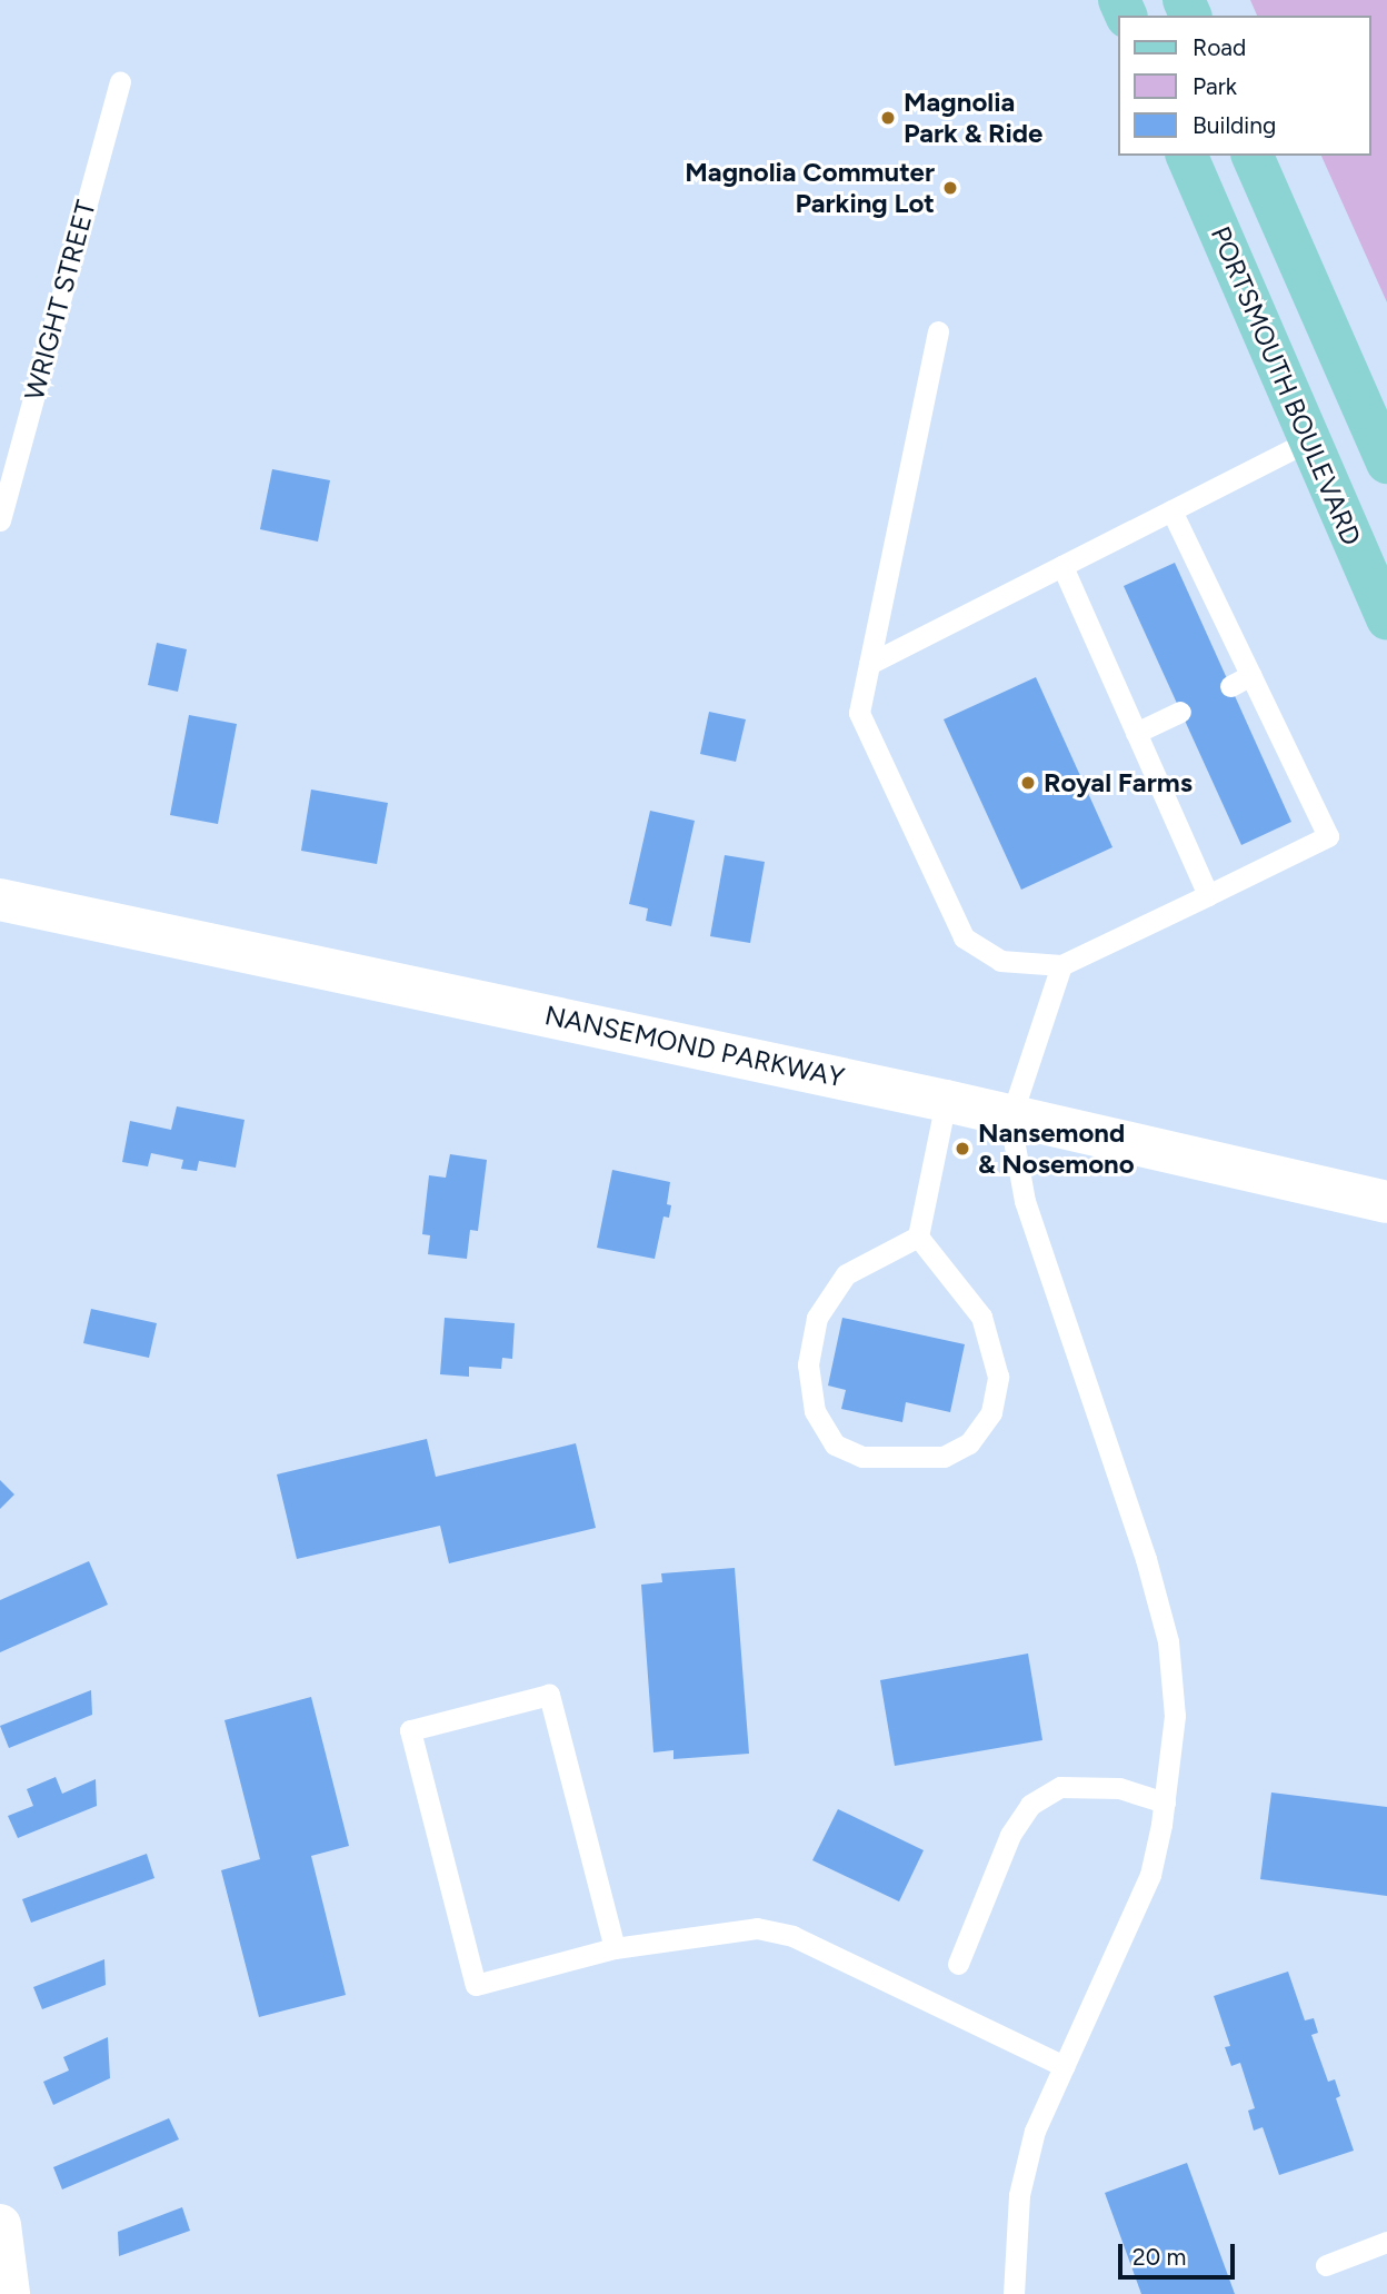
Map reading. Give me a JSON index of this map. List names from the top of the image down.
{
  "streets": {
    "main road": ["PORTSMOUTH BOULEVARD", "NANSEMOND PARKWAY"],
    "lane": ["WRIGHT STREET"]
  },
  "places": [
    "Magnolia Park & Ride",
    "Magnolia Commuter Parking Lot",
    "Royal Farms",
    "Nansemond & Nosemono"
  ],
  "legend": ["Road", "Park", "Building"],
  "scale_bar": "20 m"
}
